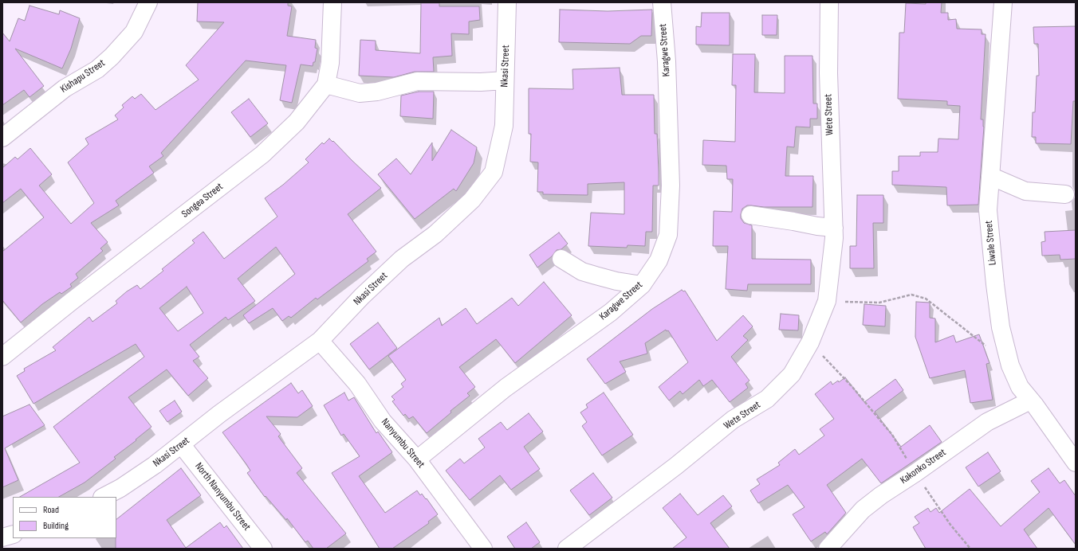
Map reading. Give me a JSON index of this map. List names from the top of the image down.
{
  "streets": {
    "street": [
      "Karagwe Street",
      "Nkasi Street",
      "Kishapu Street",
      "Wete Street",
      "Songea Street",
      "Liwale Street",
      "Nanyumbu Street",
      "Kakonko Street",
      "North Nanyumbu Street"
    ]
  },
  "crossings": [
    ["Karagwe Street", "Nanyumbu Street"],
    ["Nkasi Street", "Nanyumbu Street"],
    ["Nkasi Street", "North Nanyumbu Street"],
    ["Liwale Street", "Kakonko Street"]
  ],
  "legend": ["Road", "Building"]
}
